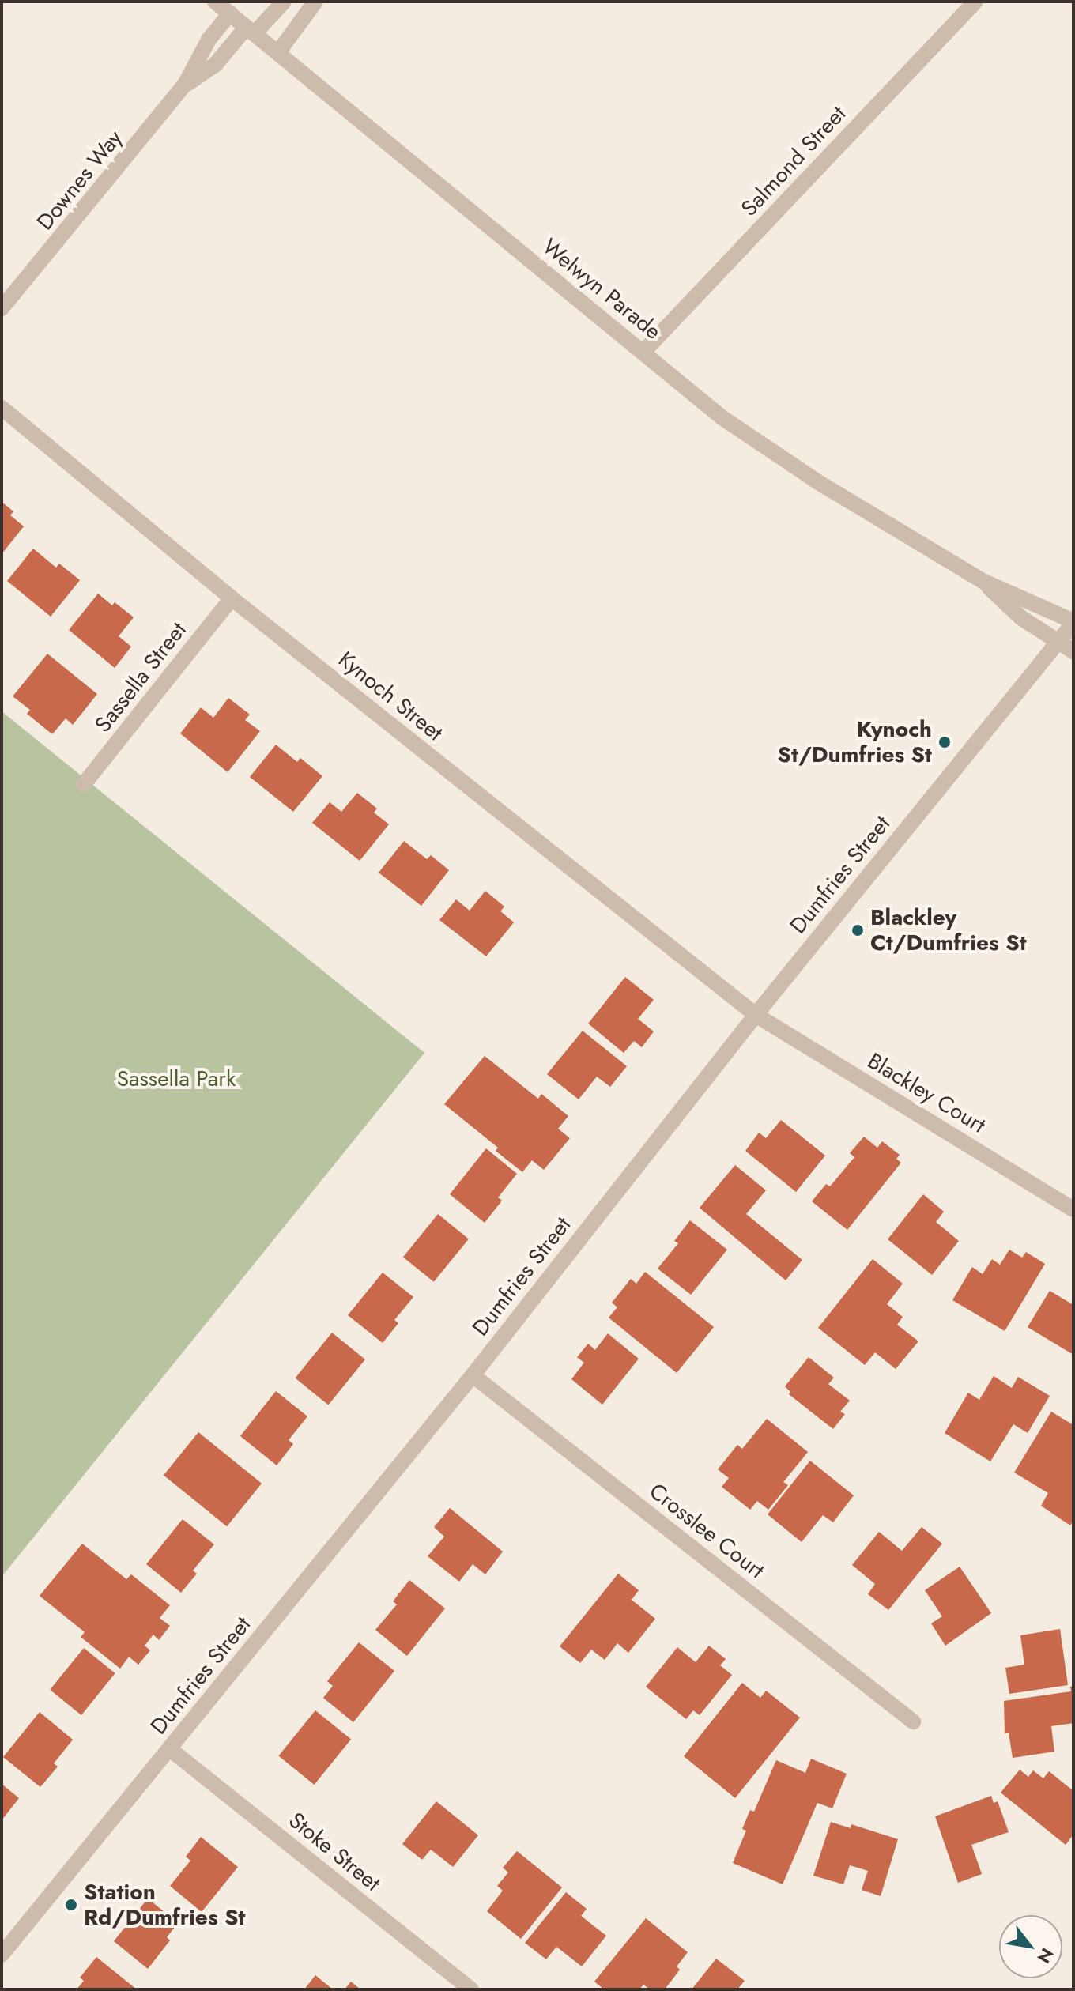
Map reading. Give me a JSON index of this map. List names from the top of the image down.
{
  "streets": {
    "street": [
      "Salmond Street",
      "Downes Way",
      "Welwyn Parade",
      "Sassella Street",
      "Kynoch Street",
      "Dumfries Street",
      "Blackley Court",
      "Crosslee Court",
      "Stoke Street"
    ]
  },
  "crossings": [
    ["Salmond Street", "Welwyn Parade"],
    ["Downes Way", "Welwyn Parade"],
    ["Welwyn Parade", "Dumfries Street"],
    ["Sassella Street", "Kynoch Street"],
    ["Kynoch Street", "Dumfries Street"],
    ["Kynoch Street", "Blackley Court"],
    ["Dumfries Street", "Blackley Court"],
    ["Dumfries Street", "Crosslee Court"],
    ["Dumfries Street", "Stoke Street"]
  ],
  "parks": ["Sassella Park"],
  "places": ["Kynoch St/Dumfries St", "Blackley Ct/Dumfries St", "Station Rd/Dumfries St"],
  "north": "bottom right"
}
